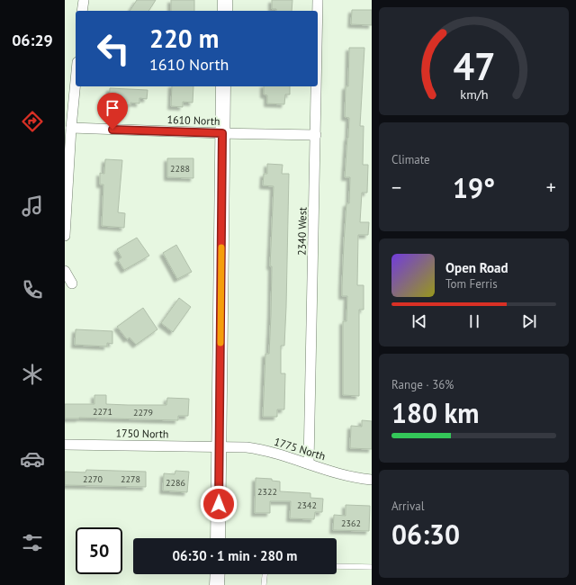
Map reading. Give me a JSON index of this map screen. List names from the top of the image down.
{
  "streets": {
    "street": [
      "1610 North",
      "2340 West",
      "1750 North",
      "1775 North"
    ]
  },
  "crossings": [
    ["1610 North", "2340 West"],
    ["2340 West", "1775 North"],
    ["1750 North", "1775 North"]
  ],
  "house_numbers": [
    "2288",
    "2271",
    "2279",
    "2270",
    "2278",
    "2286",
    "2322",
    "2342",
    "2362"
  ],
  "page": {
    "tabs": "06:29",
    "turn": ["220 m", "1610 North"],
    "tile": [
      "Climate",
      ["Range · 36%", "180 km"],
      ["Arrival", "06:30"]
    ],
    "heat": ["−", "19°", "+"],
    "song": ["Open Road", "Tom Ferris"],
    "limit": "50",
    "trip": "06:30 · 1 min · 280 m",
    "gauge": ["47", "km/h"]
  }
}
